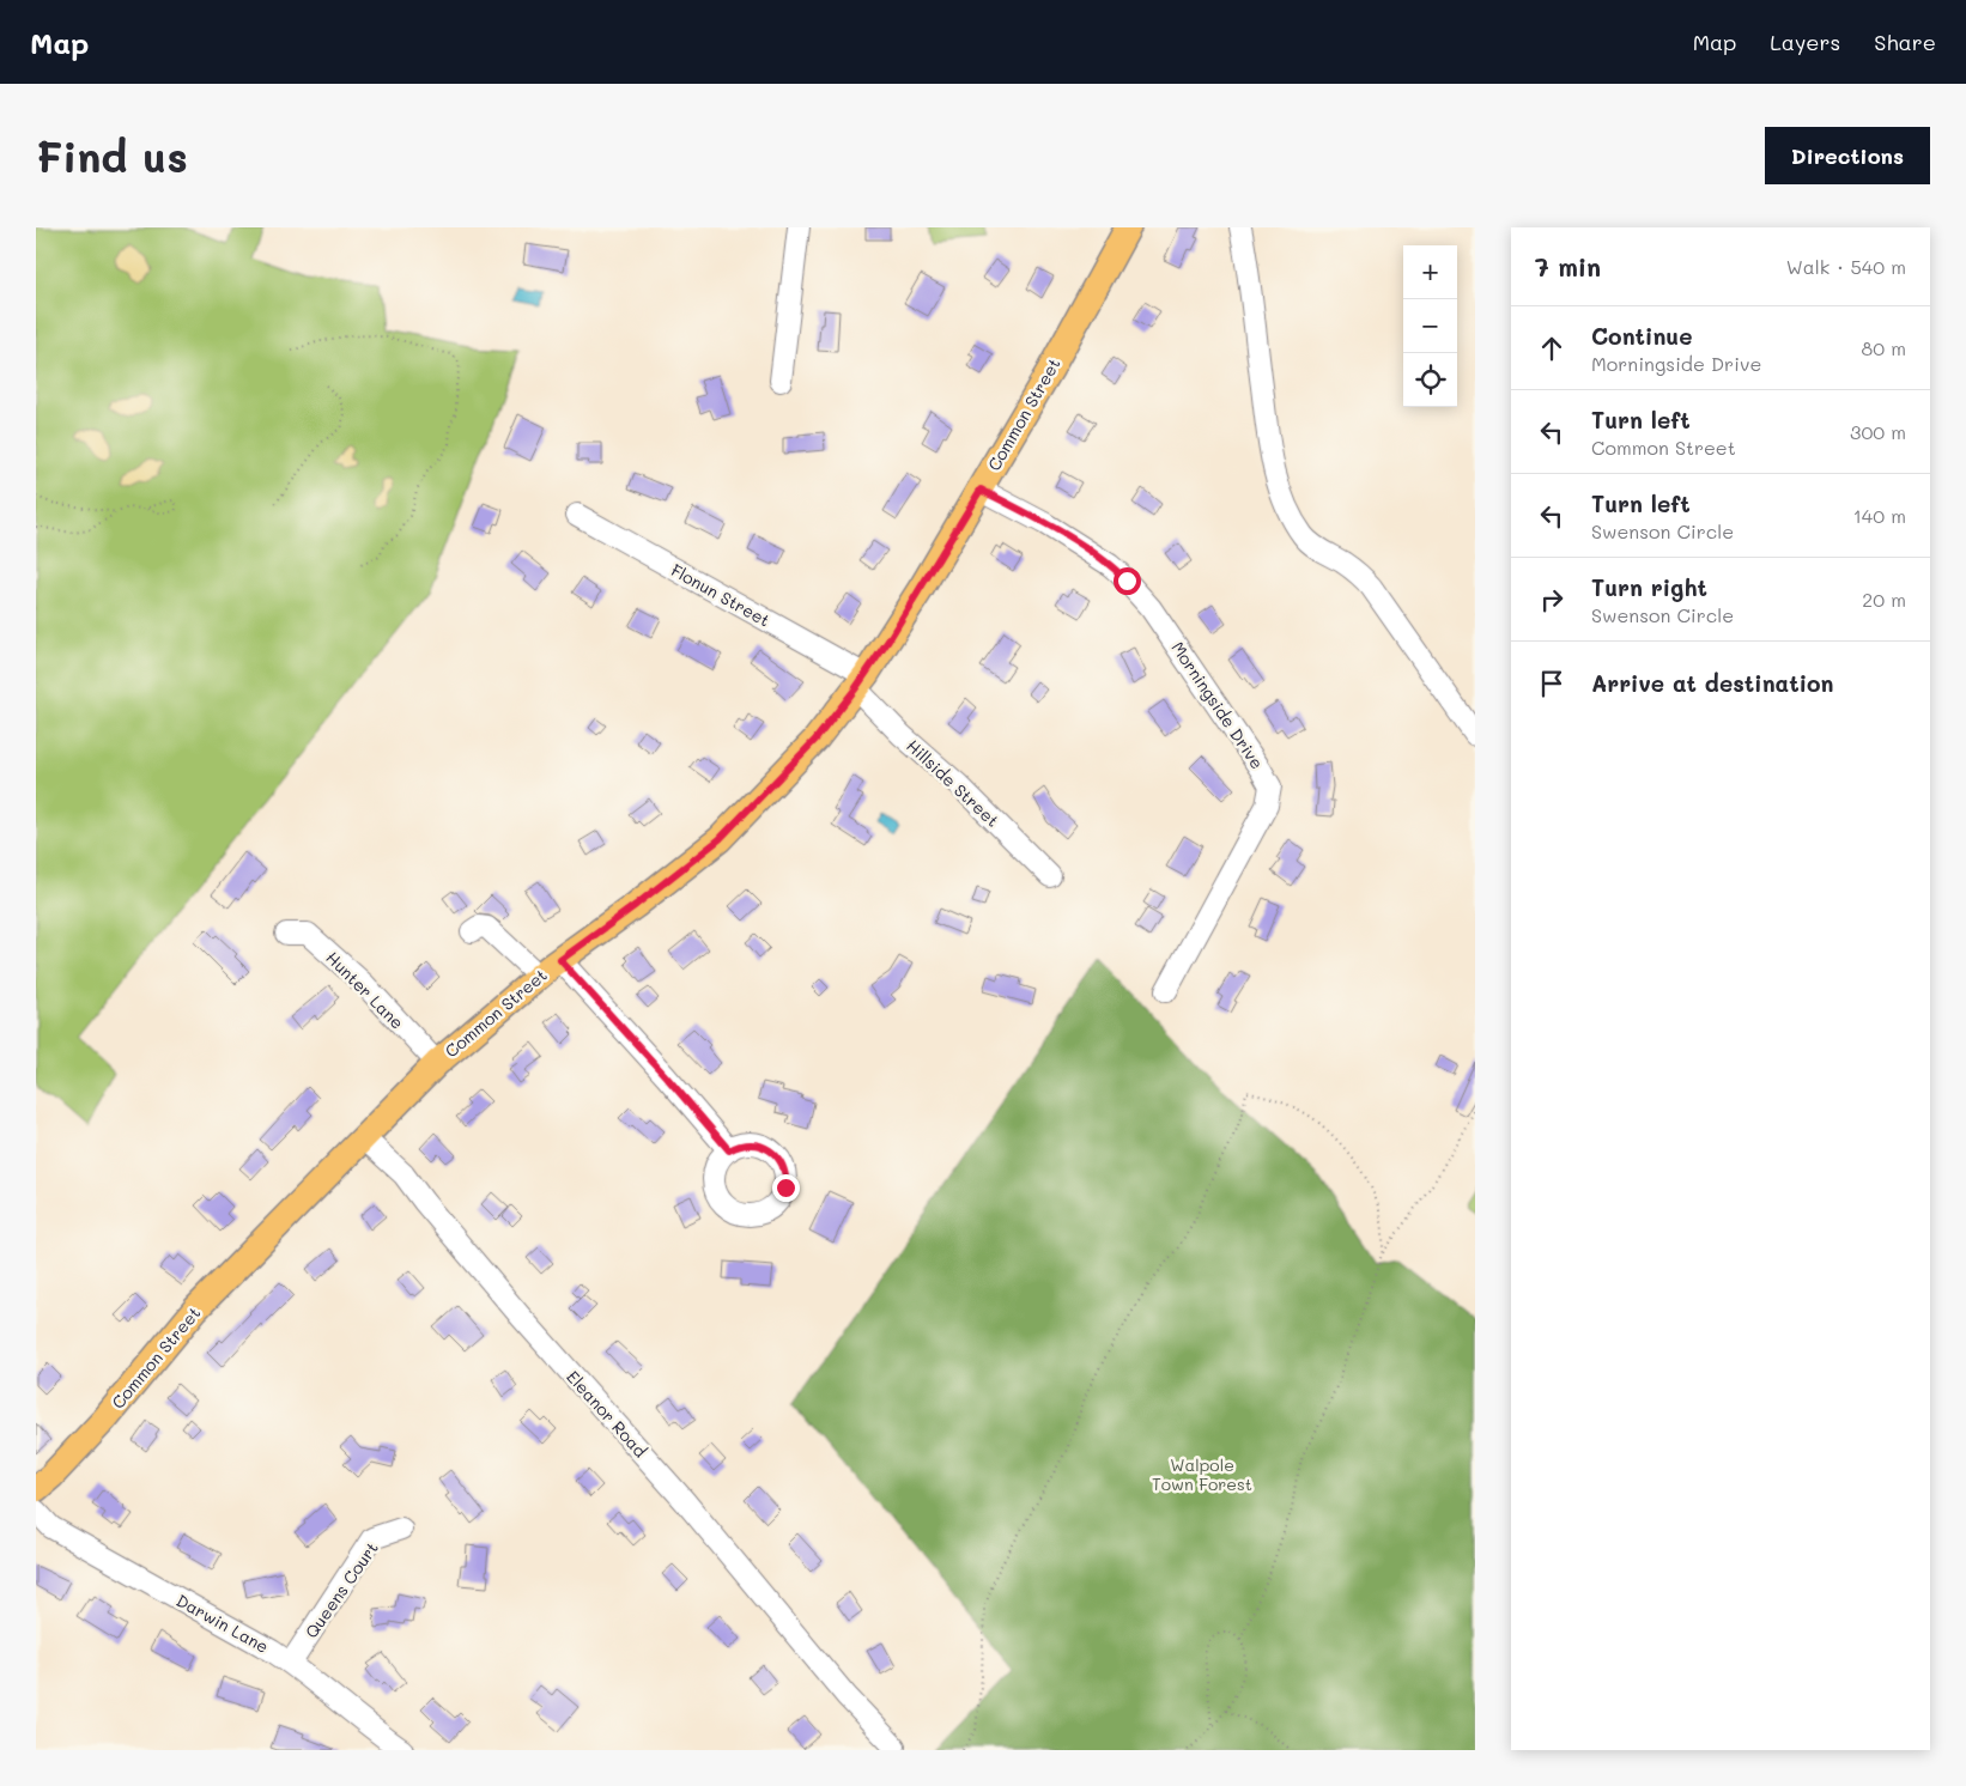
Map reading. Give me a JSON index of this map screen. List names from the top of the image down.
{
  "streets": {
    "main road": ["Common Street"],
    "street": [
      "Flonun Street",
      "Morningside Drive",
      "Hillside Street",
      "Hunter Lane",
      "Eleanor Road",
      "Queens Court",
      "Darwin Lane"
    ]
  },
  "crossings": [
    ["Common Street", "Flonun Street"],
    ["Common Street", "Morningside Drive"],
    ["Common Street", "Hillside Street"],
    ["Common Street", "Hunter Lane"],
    ["Common Street", "Eleanor Road"],
    ["Flonun Street", "Hillside Street"],
    ["Queens Court", "Darwin Lane"]
  ],
  "parks": ["Walpole Town Forest"],
  "page": {
    "header": "Map",
    "nav": ["Map", "Layers", "Share"],
    "buttons": "Directions",
    "title": "Find us",
    "heading": ["7 min", "Walk · 540 m"],
    "map_buttons": ["+", "−"],
    "list": [
      ["Continue", "Morningside Drive", "80 m"],
      ["Turn left", "Common Street", "300 m"],
      ["Turn left", "Swenson Circle", "140 m"],
      ["Turn right", "Swenson Circle", "20 m"],
      "Arrive at destination"
    ]
  }
}
